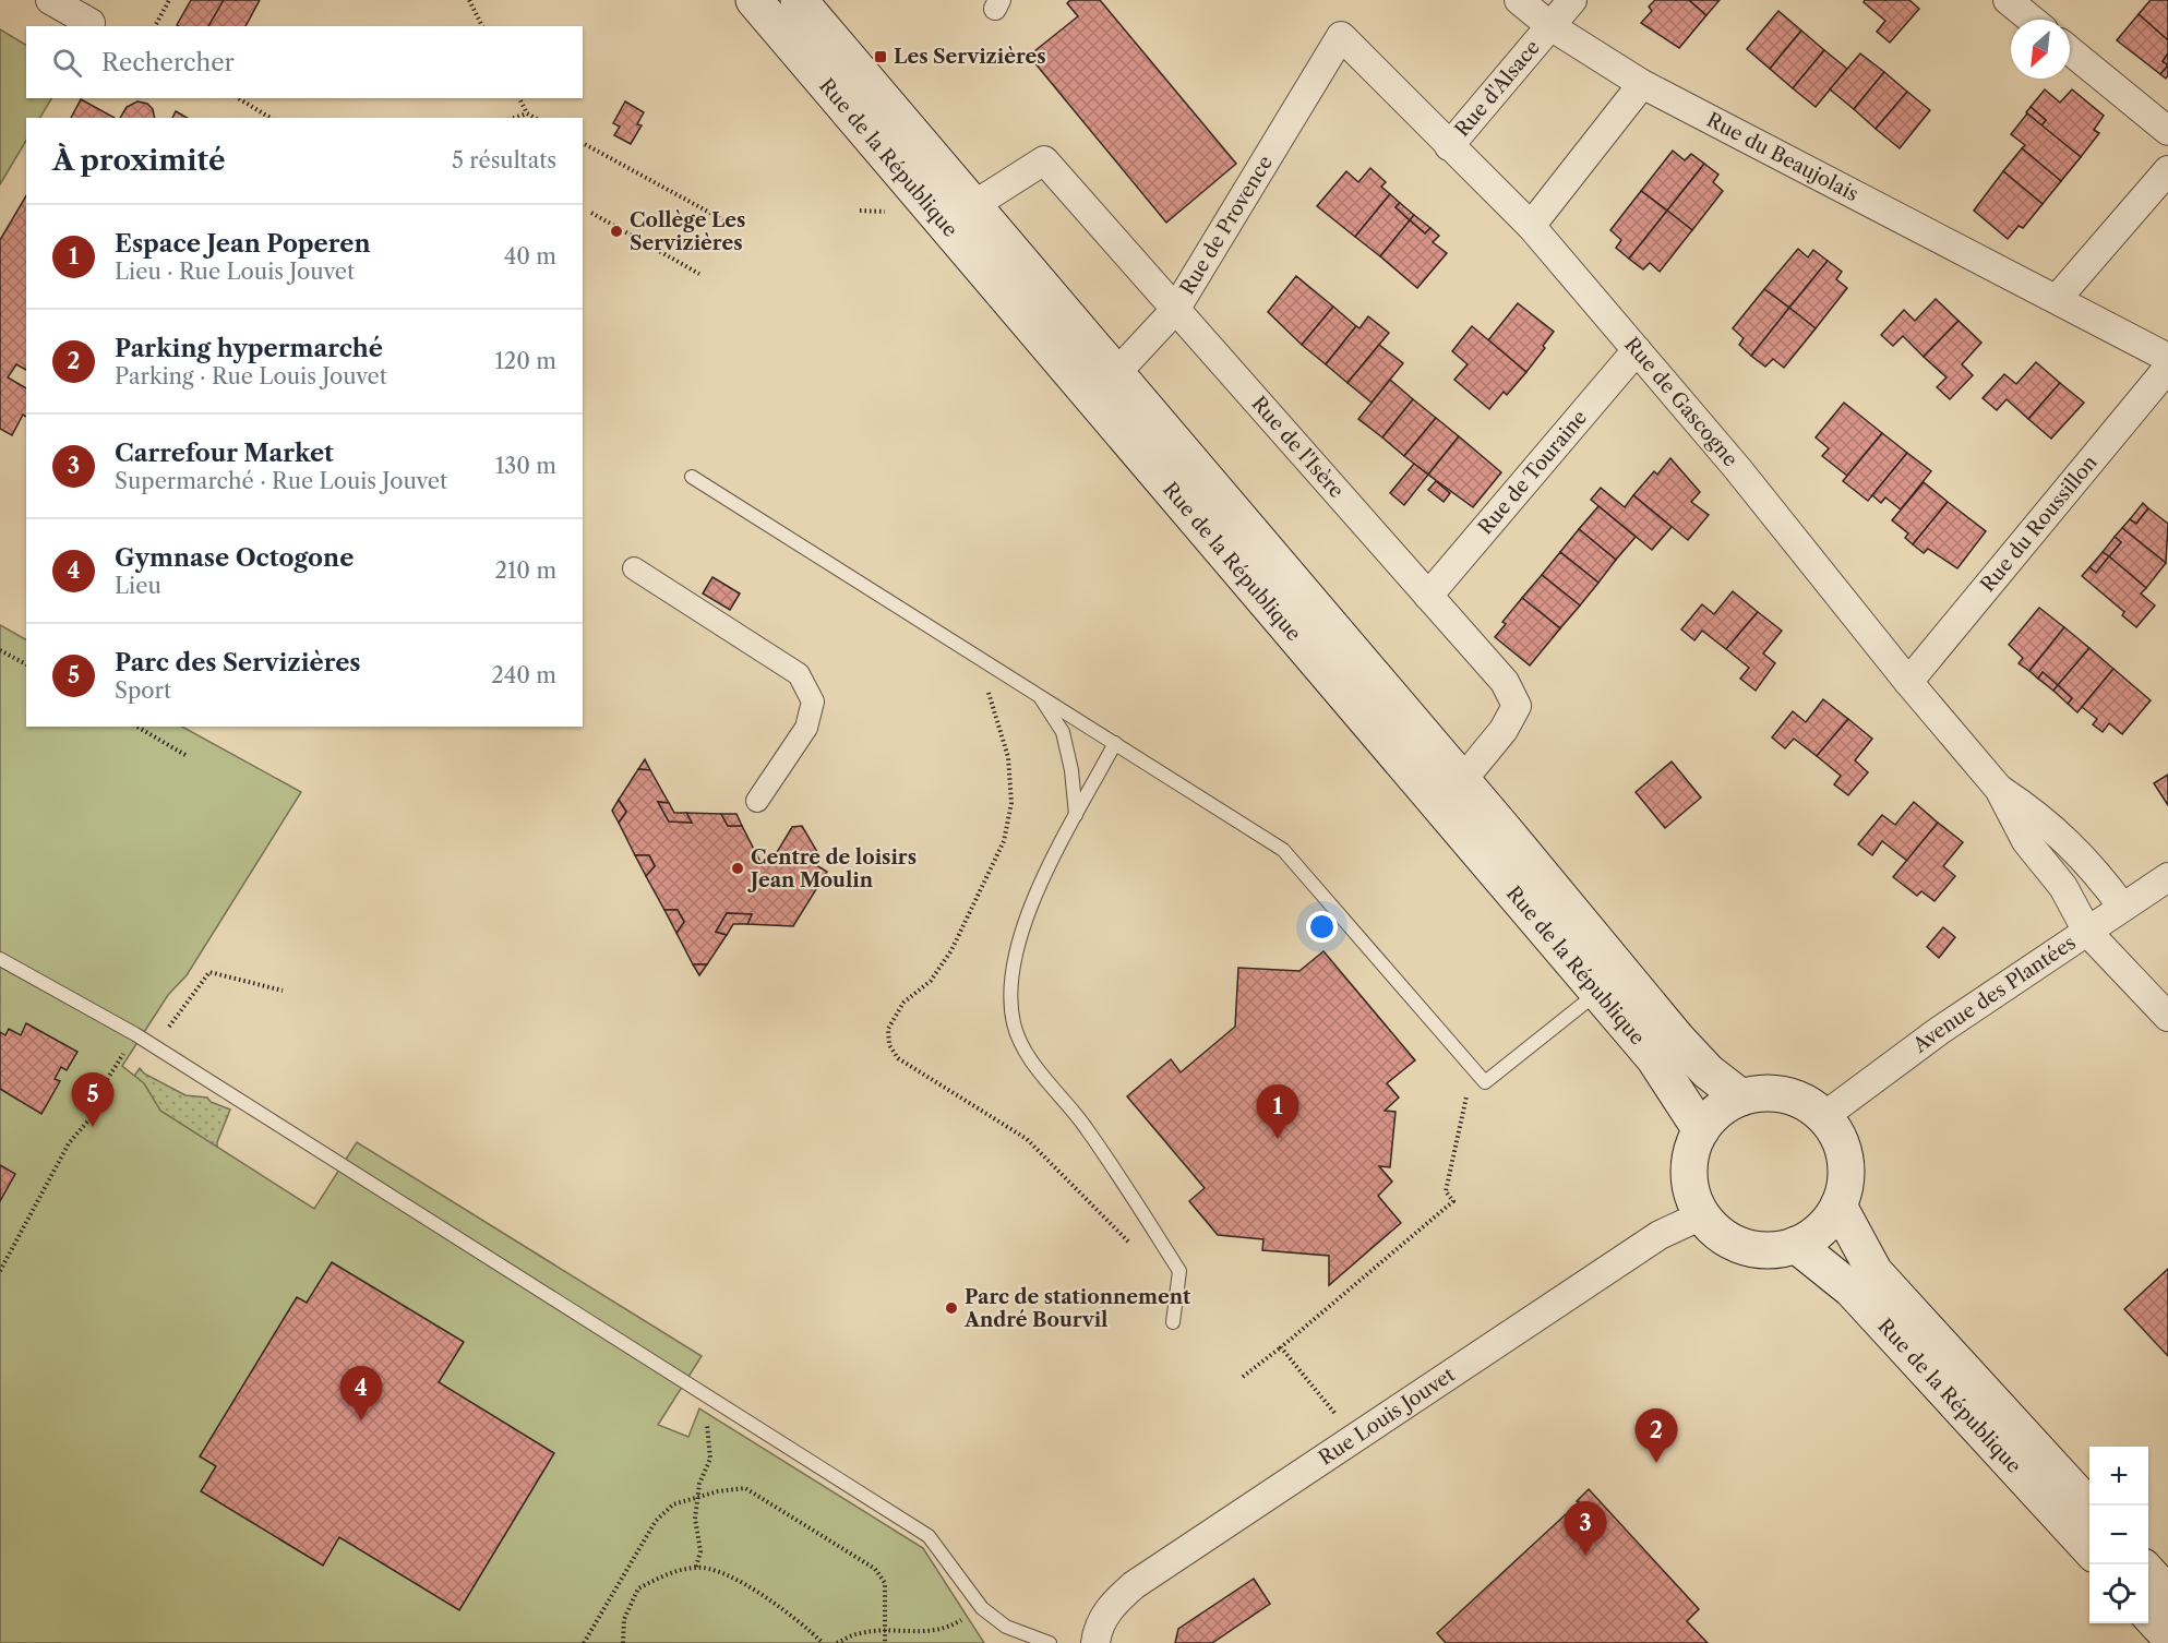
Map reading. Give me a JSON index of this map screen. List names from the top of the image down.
{
  "streets": {
    "main road": ["Rue de la République"],
    "street": [
      "Rue d'Alsace",
      "Rue du Beaujolais",
      "Rue de Provence",
      "Rue de Gascogne",
      "Rue de l'Isère",
      "Rue de Touraine",
      "Rue du Roussillon",
      "Avenue des Plantées",
      "Rue Louis Jouvet"
    ]
  },
  "crossings": [
    ["Rue d'Alsace", "Rue du Beaujolais"],
    ["Rue d'Alsace", "Rue de Gascogne"],
    ["Rue de la République", "Rue de Provence"],
    ["Rue de la République", "Rue de l'Isère"],
    ["Rue de la République", "Avenue des Plantées"],
    ["Rue de la République", "Rue Louis Jouvet"],
    ["Rue de Provence", "Rue de Gascogne"],
    ["Rue de Provence", "Rue de l'Isère"],
    ["Rue de Gascogne", "Rue de Touraine"],
    ["Rue de Gascogne", "Rue du Roussillon"],
    ["Rue de Gascogne", "Avenue des Plantées"],
    ["Rue de l'Isère", "Rue de Touraine"],
    ["Avenue des Plantées", "Rue Louis Jouvet"]
  ],
  "places": {
    "transit": ["Les Servizières"],
    "other": ["Collège Les Servizières", "Centre de loisirs Jean Moulin", "Parc de stationnement André Bourvil"]
  },
  "north": "bottom left",
  "page": {
    "search": "Rechercher",
    "heading": ["À proximité", "5 résultats"],
    "list": [
      {
        "mark": "1",
        "name": "Espace Jean Poperen",
        "note": "Lieu · Rue Louis Jouvet",
        "value": "40 m"
      },
      {
        "mark": "2",
        "name": "Parking hypermarché",
        "note": "Parking · Rue Louis Jouvet",
        "value": "120 m"
      },
      {
        "mark": "3",
        "name": "Carrefour Market",
        "note": "Supermarché · Rue Louis Jouvet",
        "value": "130 m"
      },
      {
        "mark": "4",
        "name": "Gymnase Octogone",
        "note": "Lieu",
        "value": "210 m"
      },
      {
        "mark": "5",
        "name": "Parc des Servizières",
        "note": "Sport",
        "value": "240 m"
      }
    ],
    "pins": [
      "5",
      "1",
      "4",
      "2",
      "3"
    ],
    "map_buttons": ["+", "−"]
  }
}
